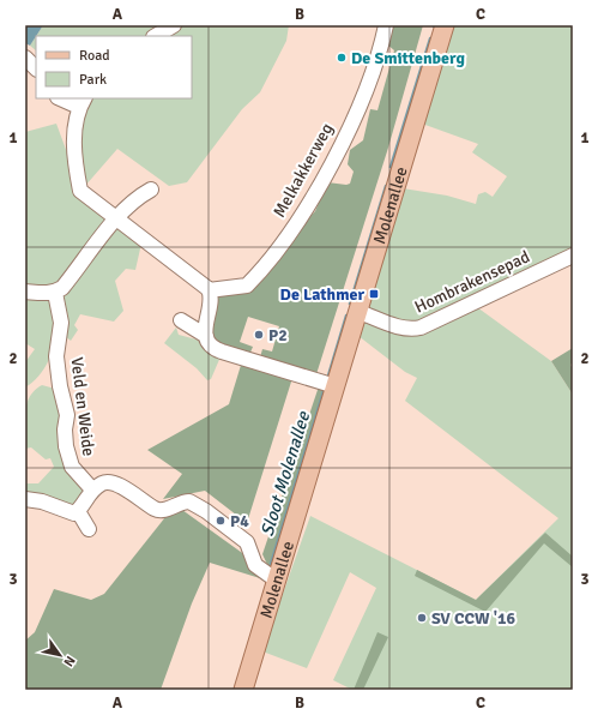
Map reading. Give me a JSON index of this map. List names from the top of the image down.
{
  "streets": {
    "main road": ["Molenallee"],
    "street": ["Melkakkerweg", "Hombrakensepad", "Veld en Weide"]
  },
  "crossings": [
    ["Molenallee", "Hombrakensepad"]
  ],
  "water": ["Sloot Molenallee"],
  "places": {
    "other": [
      "De Smittenberg",
      "P2",
      "P4",
      "SV CCW '16"
    ],
    "transit": ["De Lathmer"]
  },
  "legend": ["Road", "Park"],
  "north": "bottom right",
  "grid": {
    "columns": ["A", "B", "C"],
    "rows": ["1", "2", "3"]
  }
}
